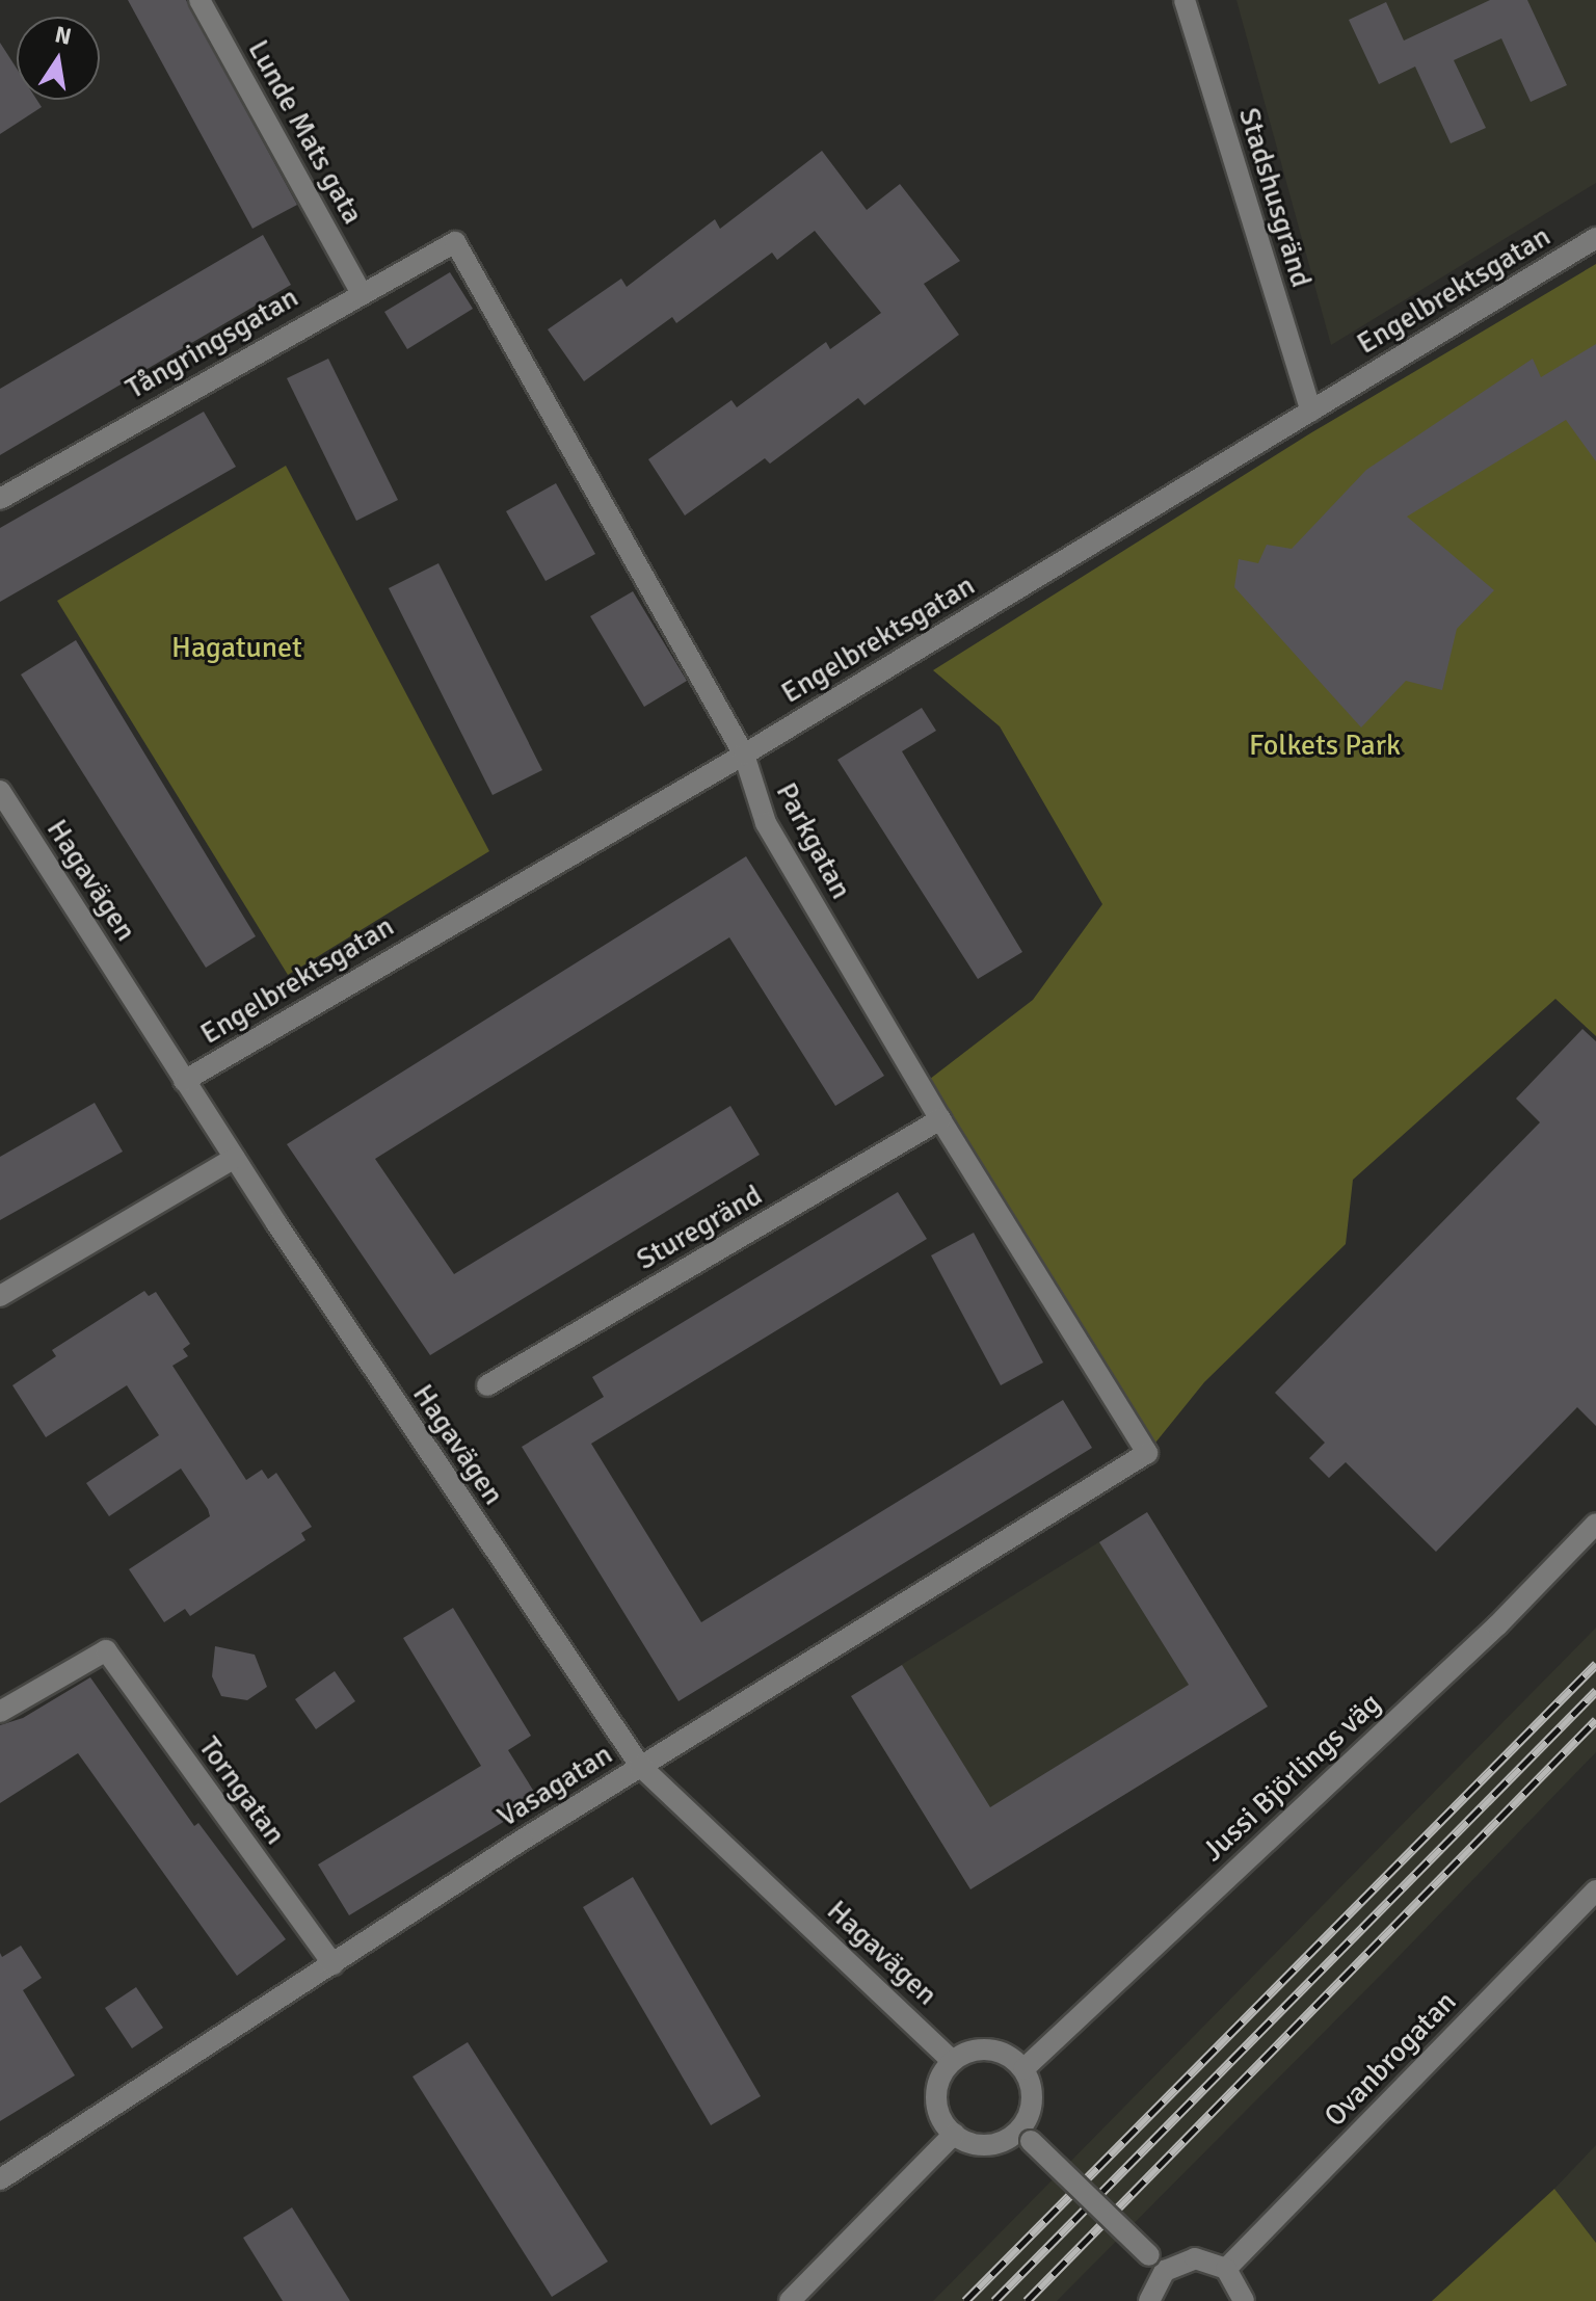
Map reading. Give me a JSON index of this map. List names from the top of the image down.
{
  "streets": {
    "street": [
      "Lunde Mats gata",
      "Stadshusgränd",
      "Engelbrektsgatan",
      "Tångringsgatan",
      "Parkgatan",
      "Hagavägen",
      "Sturegränd",
      "Jussi Björlings väg",
      "Vasagatan",
      "Torngatan",
      "Ovanbrogatan"
    ]
  },
  "crossings": [
    ["Lunde Mats gata", "Tångringsgatan"],
    ["Stadshusgränd", "Engelbrektsgatan"],
    ["Engelbrektsgatan", "Parkgatan"],
    ["Engelbrektsgatan", "Hagavägen"],
    ["Tångringsgatan", "Parkgatan"],
    ["Parkgatan", "Sturegränd"],
    ["Parkgatan", "Vasagatan"],
    ["Hagavägen", "Jussi Björlings väg"],
    ["Hagavägen", "Vasagatan"],
    ["Vasagatan", "Torngatan"]
  ],
  "parks": ["Hagatunet", "Folkets Park"],
  "north": "top"
}
